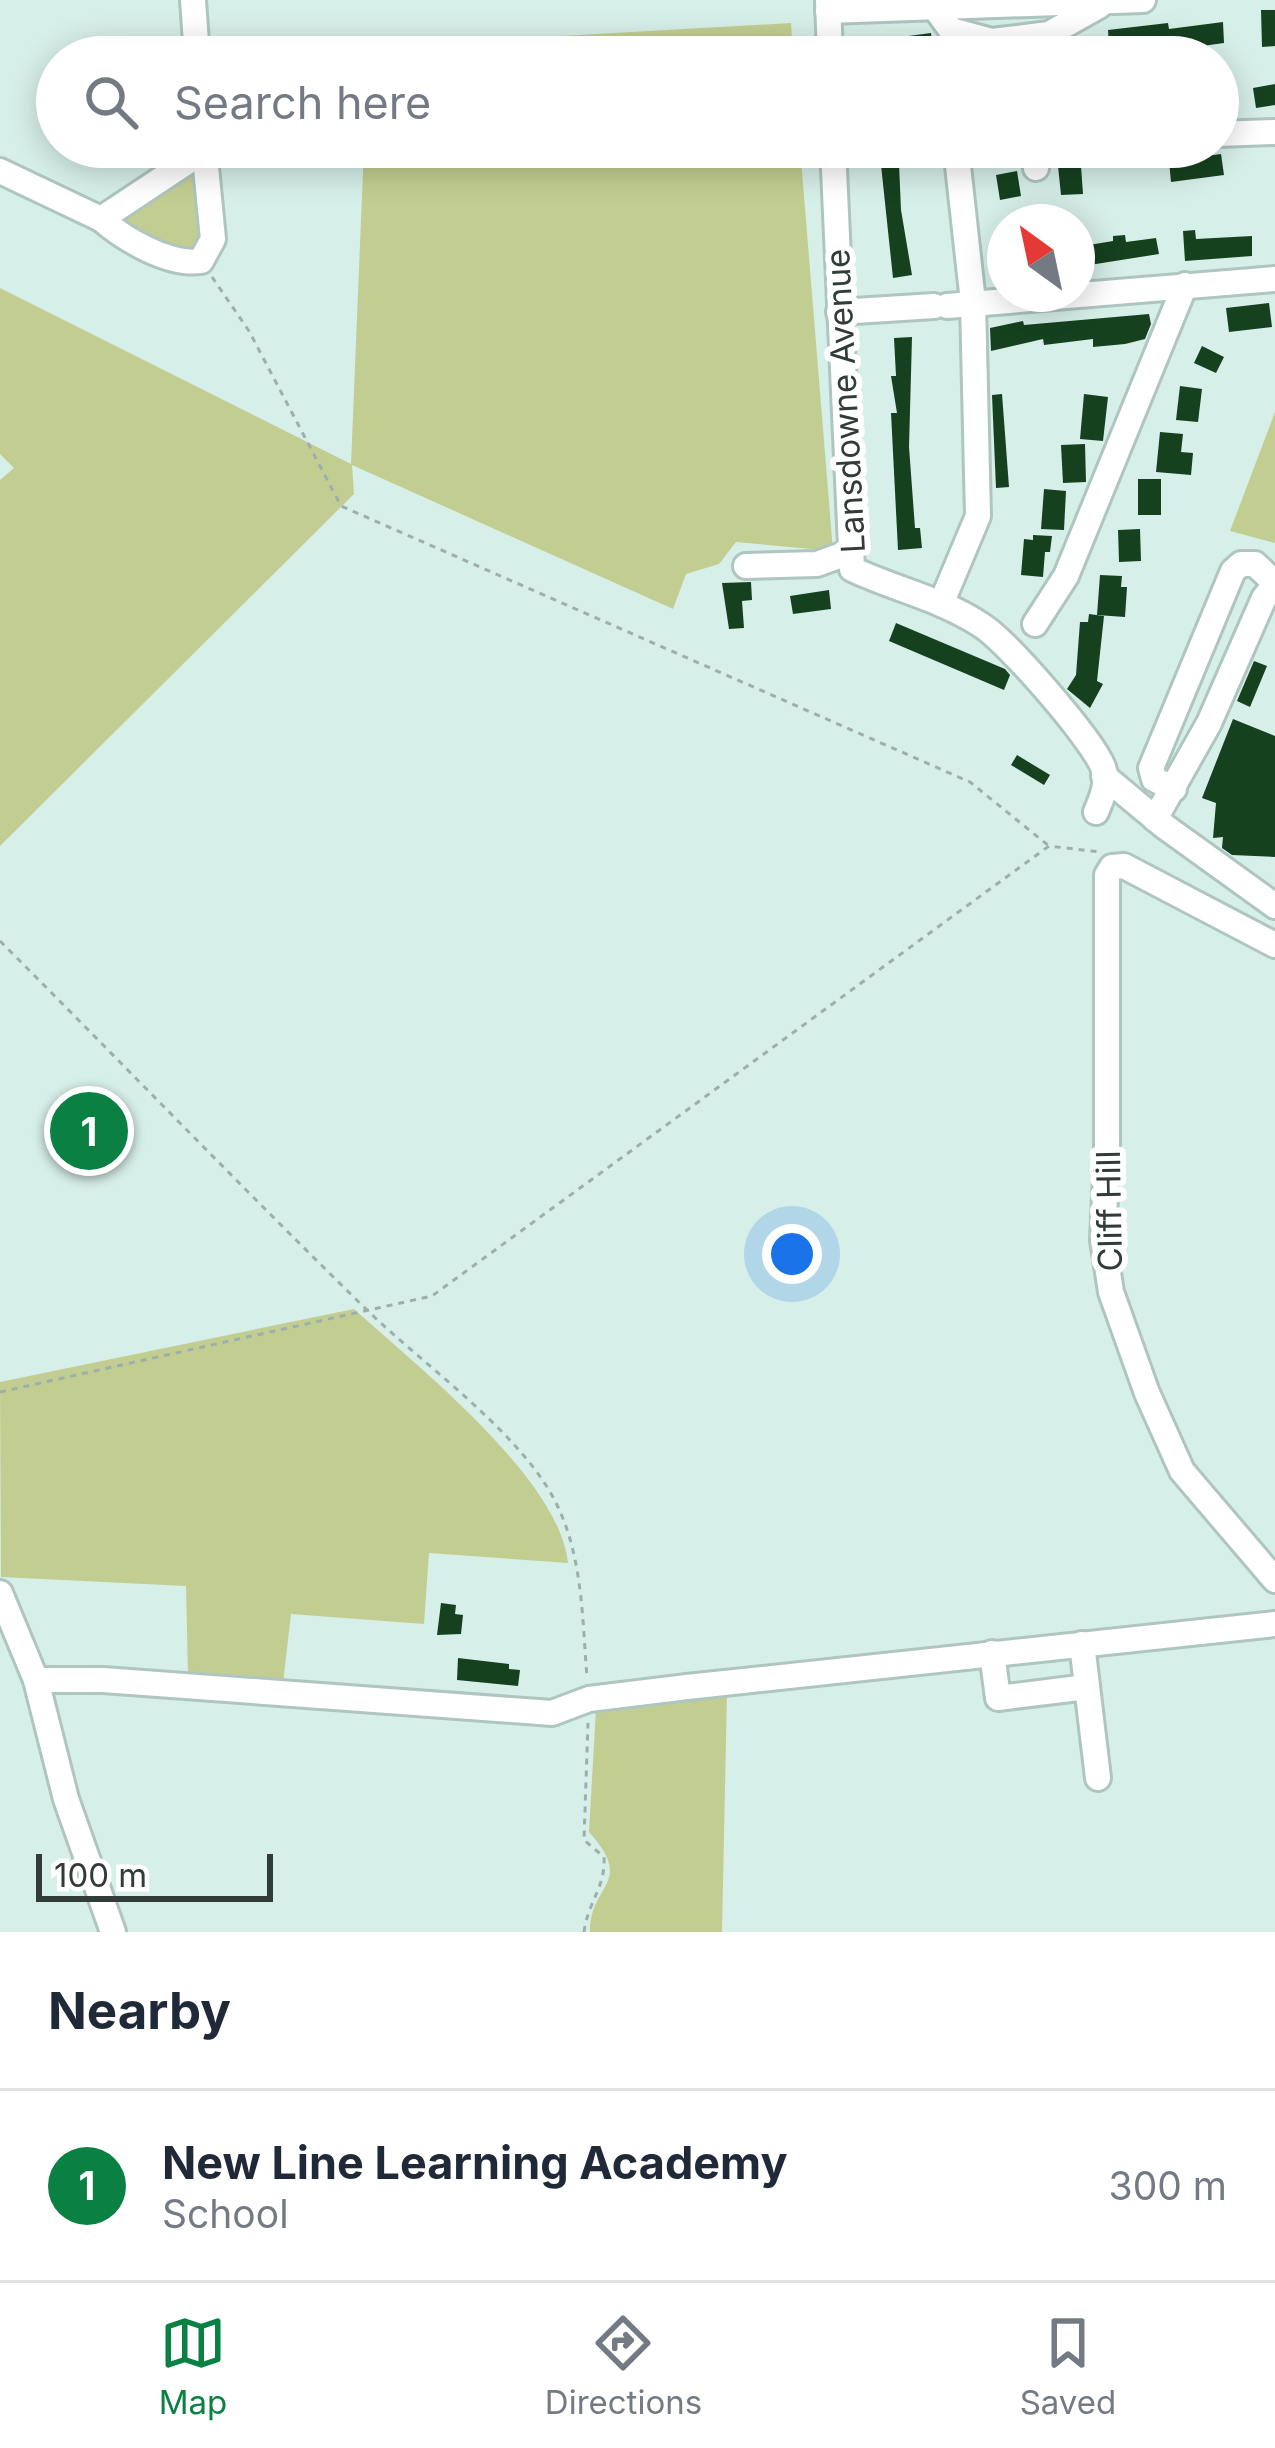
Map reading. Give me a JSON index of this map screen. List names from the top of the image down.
{
  "streets": {
    "street": ["Lansdowne Avenue", "Cliff Hill"]
  },
  "scale_bar": "100 m",
  "north": "top left",
  "page": {
    "search": "Search here",
    "pins": "1",
    "scale": "100 m",
    "heading": "Nearby",
    "list": [
      {
        "mark": "1",
        "name": "New Line Learning Academy",
        "note": "School",
        "value": "300 m"
      }
    ],
    "nav": ["Map", "Directions", "Saved"]
  }
}
